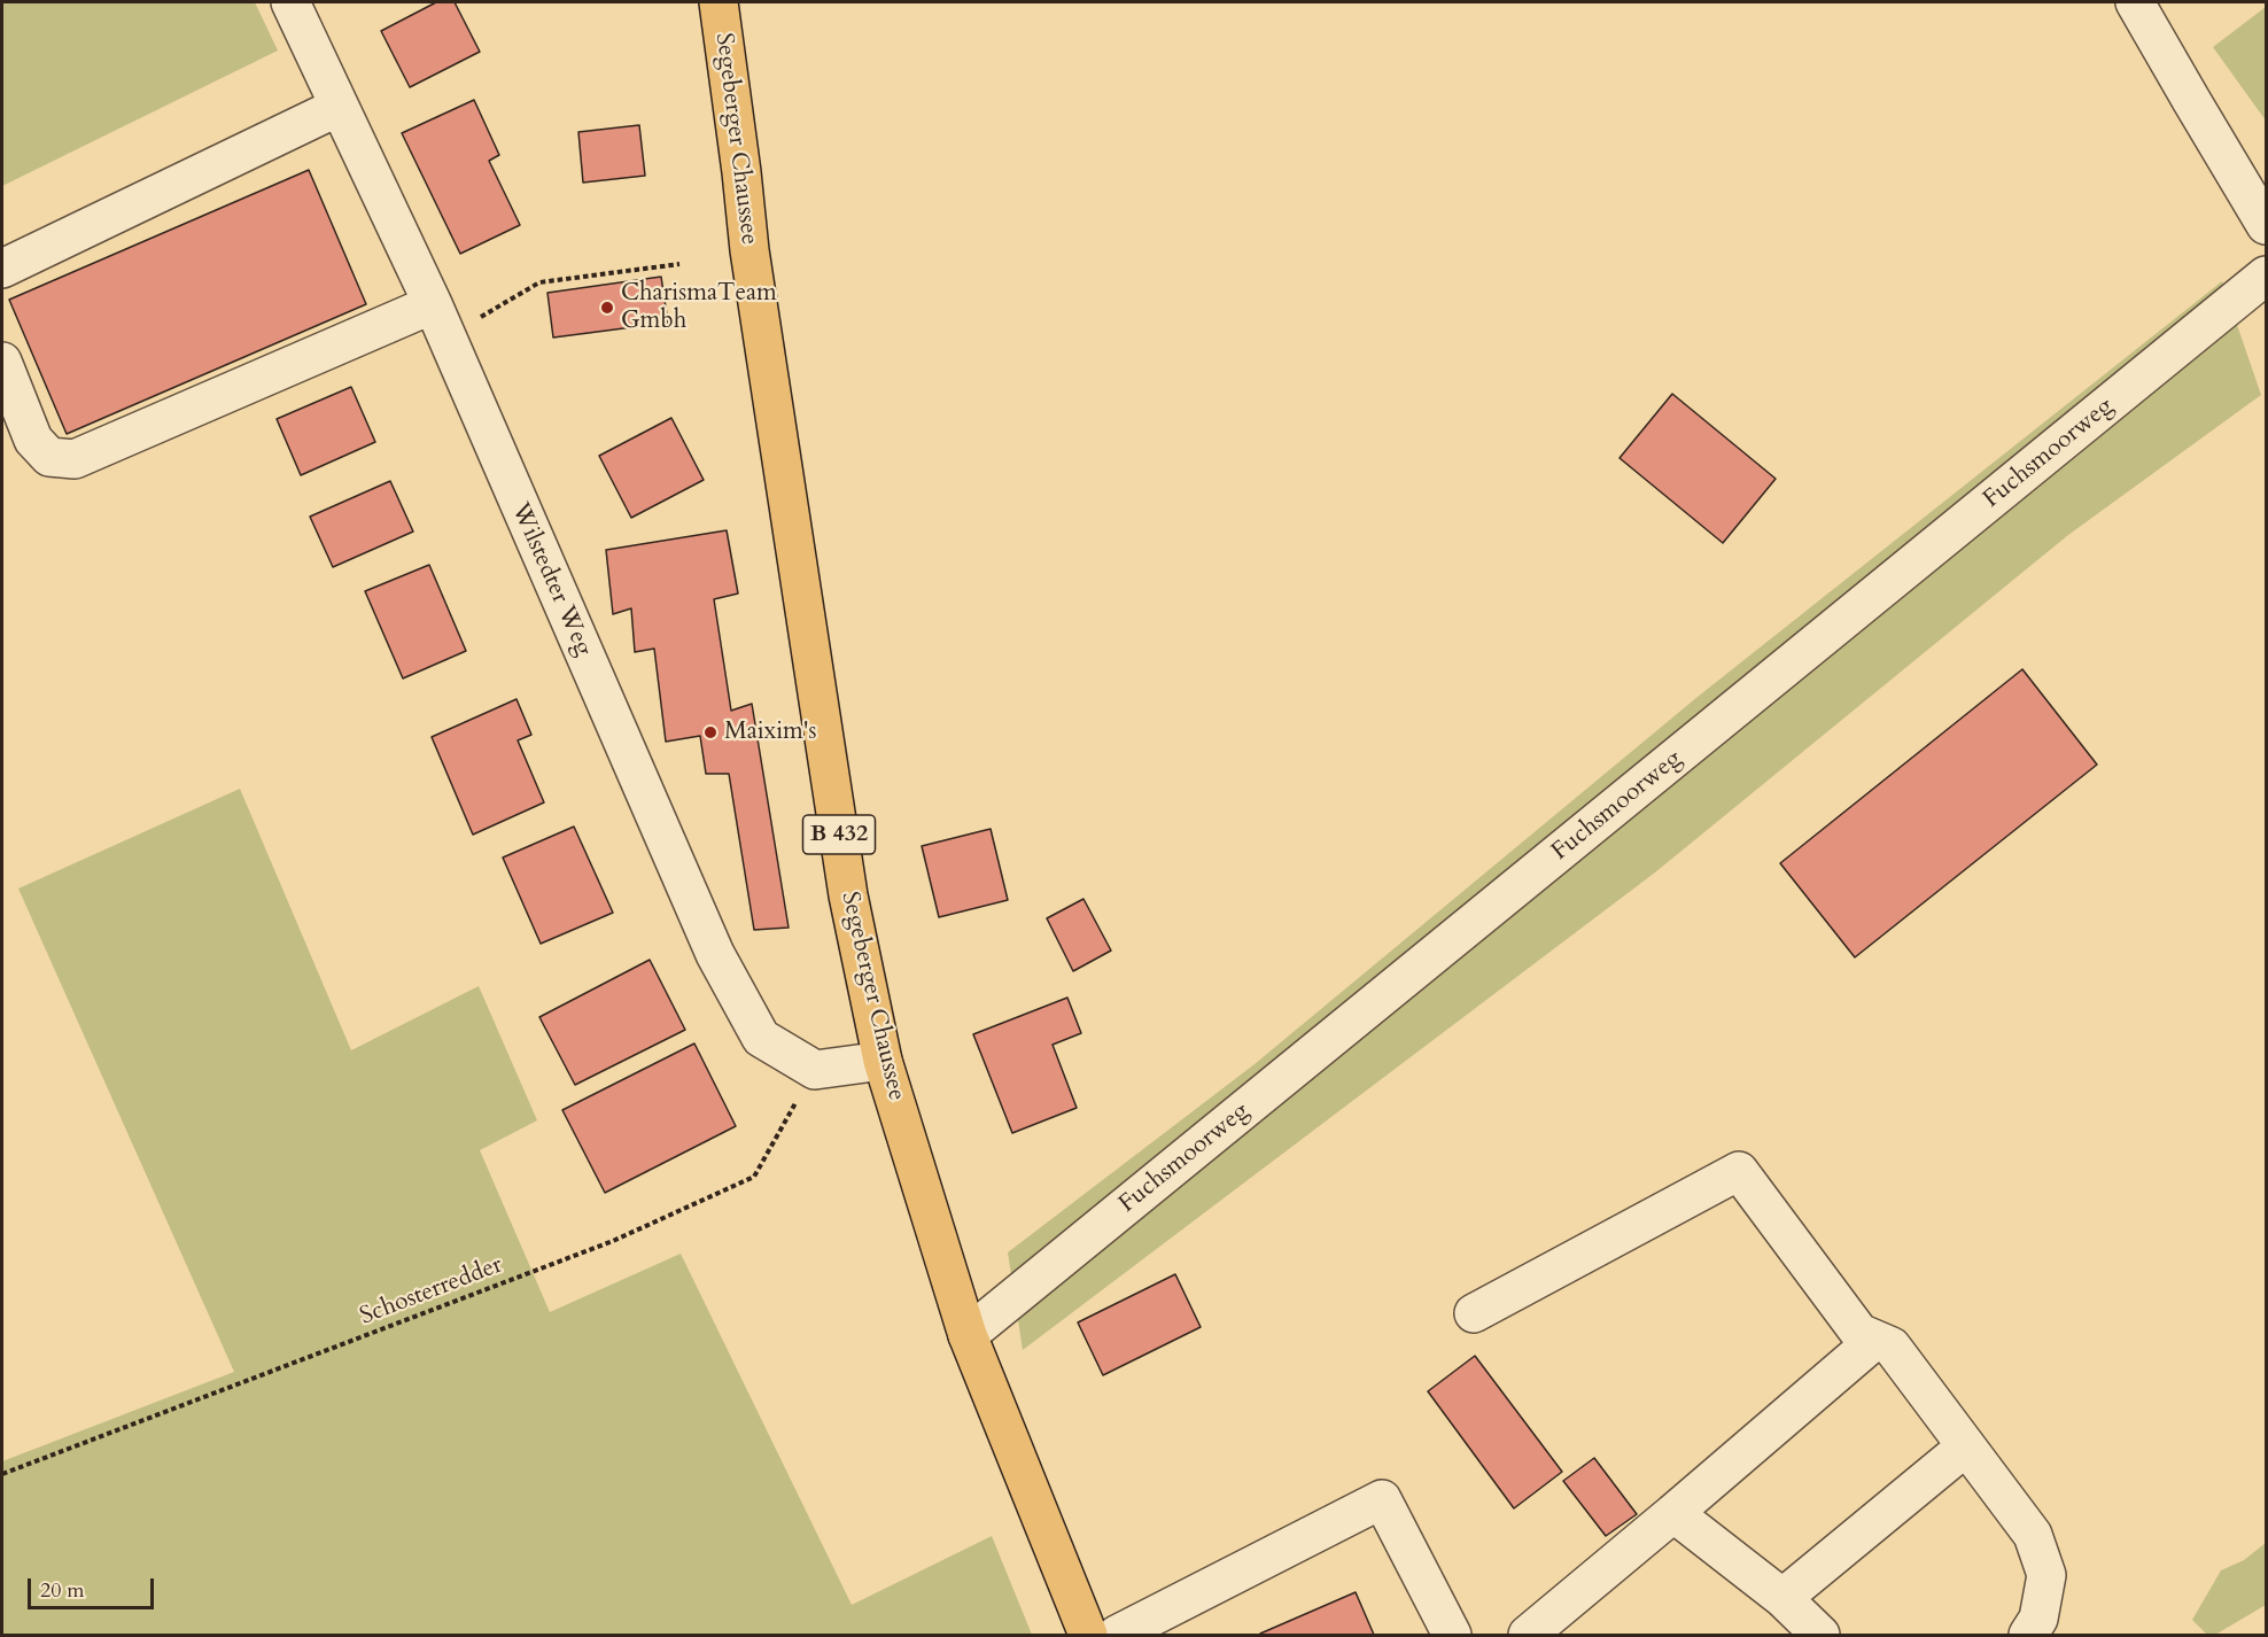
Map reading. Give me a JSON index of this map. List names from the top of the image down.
{
  "streets": {
    "main road": ["Segeberger Chaussee", "B 432"],
    "street": ["Fuchsmoorweg", "Wilstedter Weg"],
    "path": ["Schosterredder"]
  },
  "crossings": [
    ["Segeberger Chaussee", "Fuchsmoorweg"],
    ["Wilstedter Weg", "Schosterredder"]
  ],
  "places": ["CharismaTeam Gmbh", "Maixim's"],
  "scale_bar": "20 m"
}
